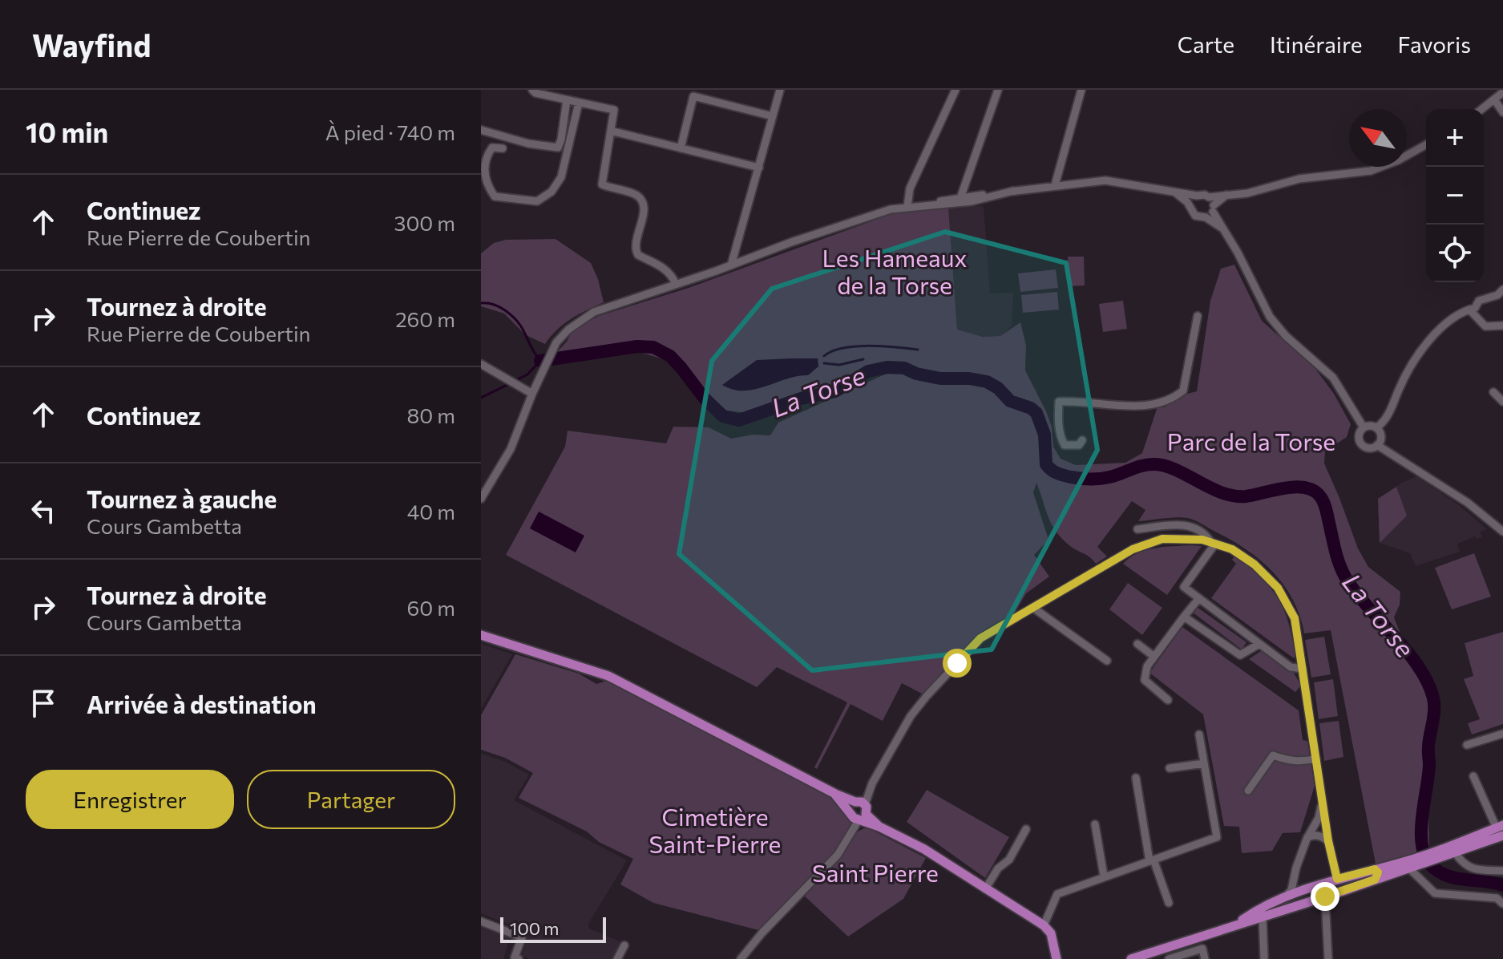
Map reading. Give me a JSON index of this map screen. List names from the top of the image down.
{
  "water": ["La Torse"],
  "parks": [
    "Les Hameaux de la Torse",
    "Parc de la Torse",
    "Cimetière Saint-Pierre",
    "Saint Pierre"
  ],
  "scale_bar": "100 m",
  "north": "top left",
  "page": {
    "header": "Wayfind",
    "nav": ["Carte", "Itinéraire", "Favoris"],
    "heading": ["10 min", "À pied · 740 m"],
    "map_buttons": ["+", "−"],
    "list": [
      ["Continuez", "Rue Pierre de Coubertin", "300 m"],
      ["Tournez à droite", "Rue Pierre de Coubertin", "260 m"],
      ["Continuez", "80 m"],
      ["Tournez à gauche", "Cours Gambetta", "40 m"],
      ["Tournez à droite", "Cours Gambetta", "60 m"],
      "Arrivée à destination"
    ],
    "buttons": ["Enregistrer", "Partager"],
    "scale": "100 m"
  }
}
